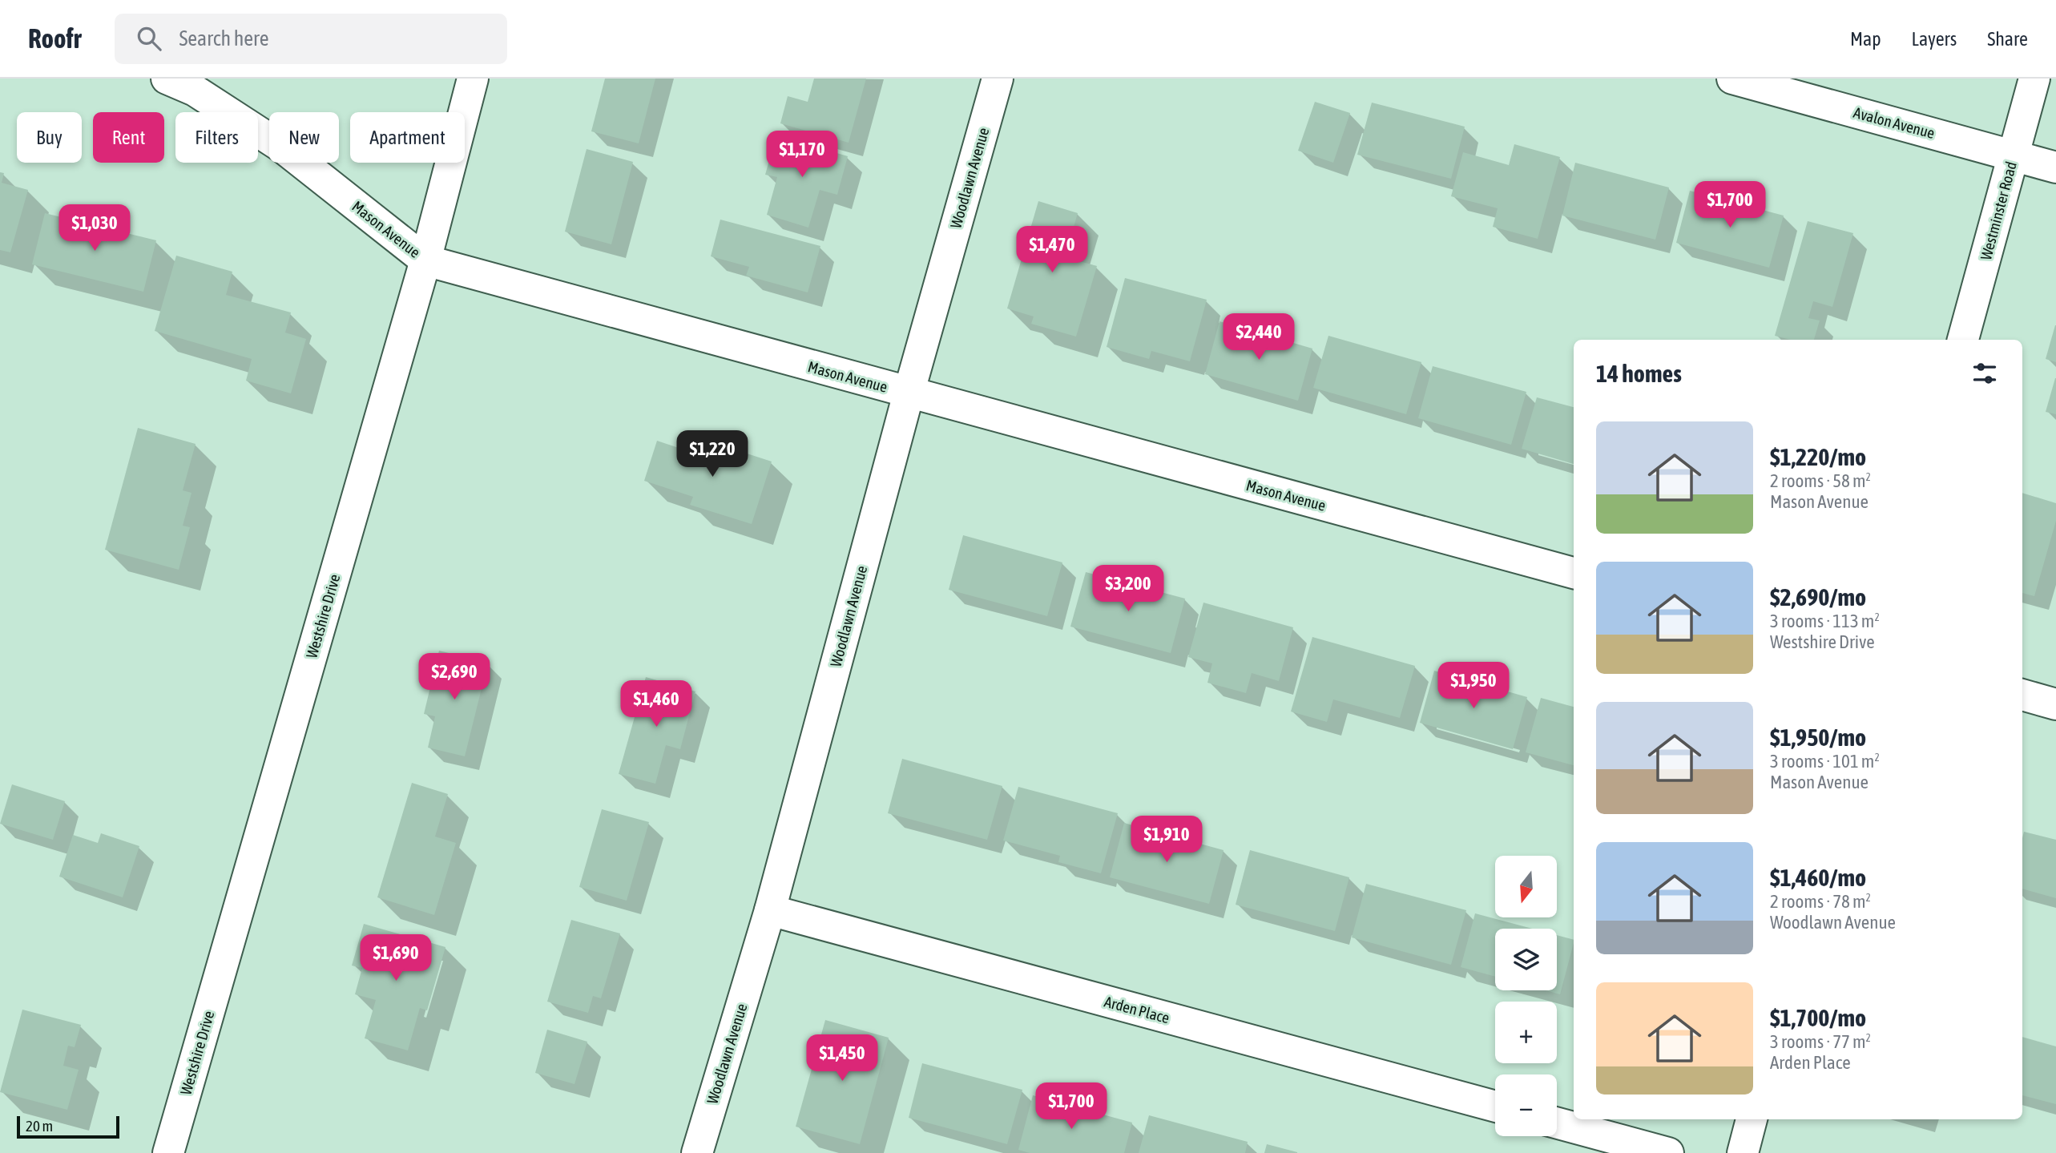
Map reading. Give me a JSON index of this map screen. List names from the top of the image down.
{
  "streets": {
    "street": [
      "Avalon Avenue",
      "Woodlawn Avenue",
      "Westminster Road",
      "Mason Avenue",
      "Westshire Drive",
      "Arden Place"
    ]
  },
  "crossings": [
    ["Avalon Avenue", "Westminster Road"],
    ["Woodlawn Avenue", "Mason Avenue"],
    ["Woodlawn Avenue", "Arden Place"],
    ["Mason Avenue", "Westshire Drive"]
  ],
  "scale_bar": "20 m",
  "north": "bottom",
  "page": {
    "header": "Roofr",
    "search": "Search here",
    "nav": ["Map", "Layers", "Share"],
    "chip": [
      "Buy",
      "Rent",
      "Filters",
      "New",
      "Apartment"
    ],
    "price": [
      "$1,170",
      "$1,700",
      "$1,030",
      "$1,470",
      "$2,440",
      "$1,220",
      "$3,200",
      "$2,690",
      "$1,950",
      "$1,460",
      "$1,910",
      "$1,690",
      "$1,450",
      "$1,700"
    ],
    "heading": "14 homes",
    "list": [
      {
        "name": "$1,220/mo",
        "note": "2 rooms · 58 m² · Mason Avenue"
      },
      {
        "name": "$2,690/mo",
        "note": "3 rooms · 113 m² · Westshire Drive"
      },
      {
        "name": "$1,950/mo",
        "note": "3 rooms · 101 m² · Mason Avenue"
      },
      {
        "name": "$1,460/mo",
        "note": "2 rooms · 78 m² · Woodlawn Avenue"
      },
      {
        "name": "$1,700/mo",
        "note": "3 rooms · 77 m² · Arden Place"
      }
    ],
    "map_buttons": ["+", "−"],
    "scale": "20 m"
  }
}
